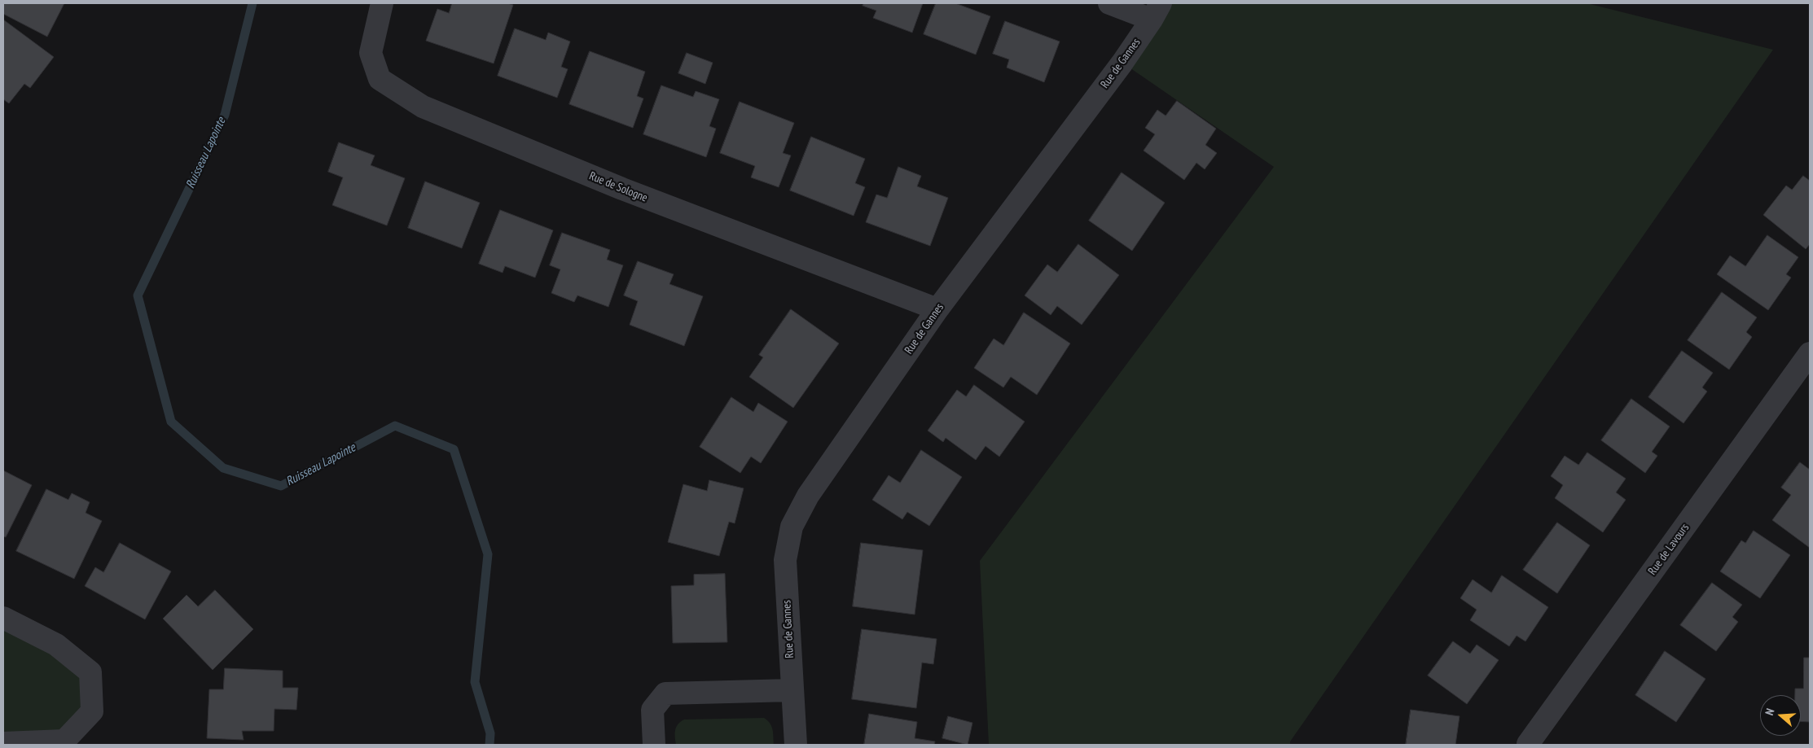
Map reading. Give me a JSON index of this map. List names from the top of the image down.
{
  "streets": {
    "street": ["Rue de Gannes", "Rue de Sologne", "Rue de Lavours"]
  },
  "crossings": [
    ["Rue de Gannes", "Rue de Sologne"]
  ],
  "water": ["Ruisseau Lapointe"],
  "north": "left"
}
